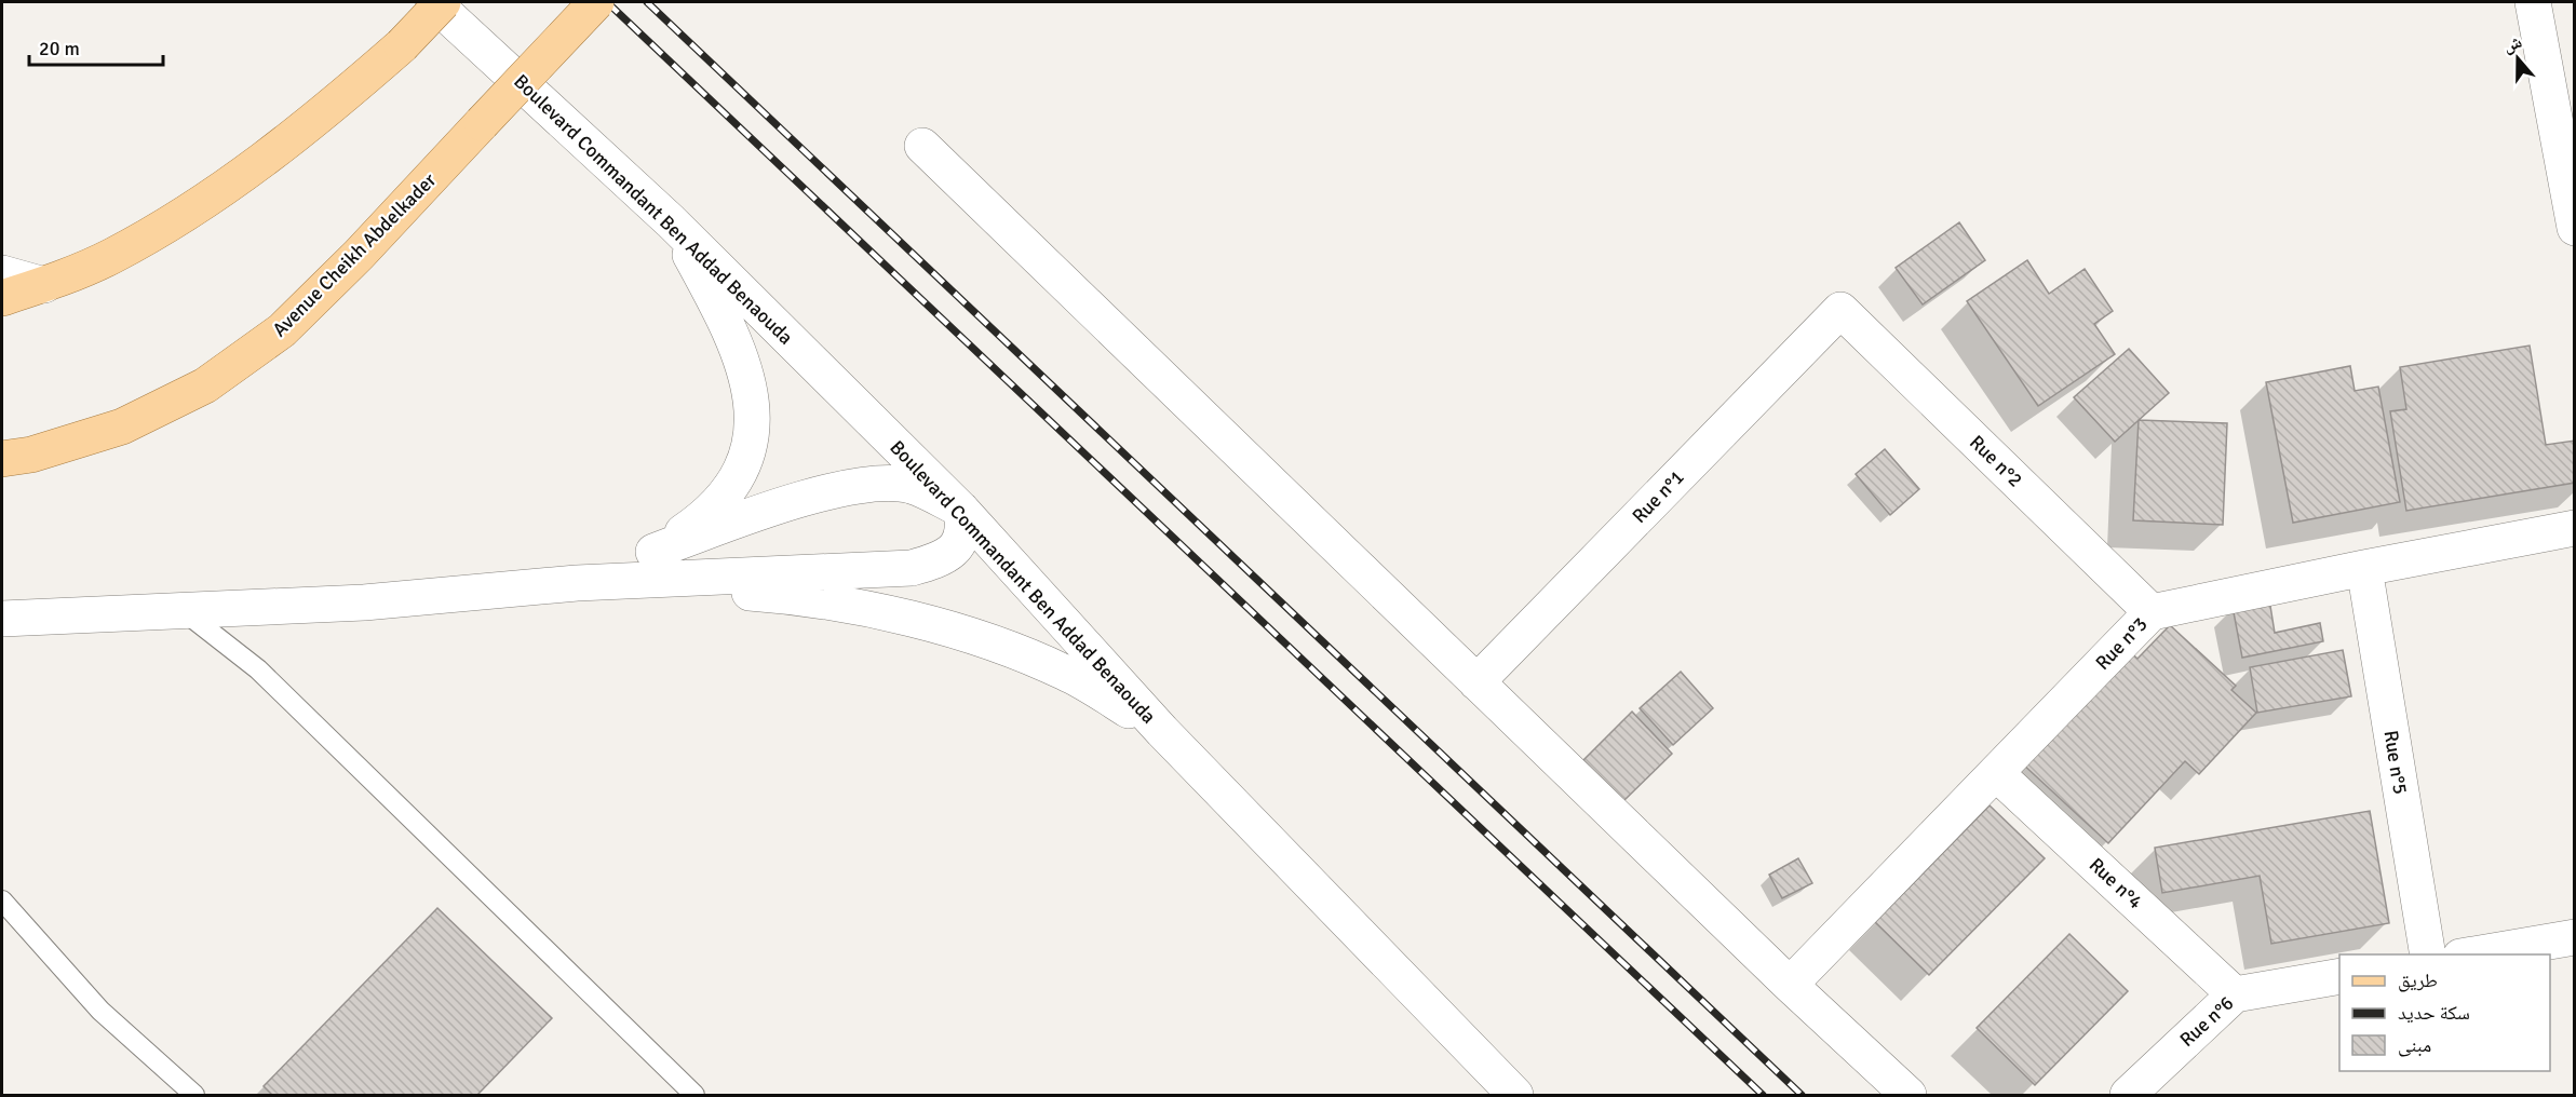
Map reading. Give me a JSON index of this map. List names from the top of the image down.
{
  "streets": {
    "main road": ["Avenue Cheikh Abdelkader"],
    "street": [
      "Boulevard Commandant Ben Addad Benaouda",
      "Rue n°2",
      "Rue n°1",
      "Rue n°3",
      "Rue n°5",
      "Rue n°4",
      "Rue n°6"
    ]
  },
  "crossings": [
    ["Rue n°2", "Rue n°1"],
    ["Rue n°2", "Rue n°3"],
    ["Rue n°3", "Rue n°5"],
    ["Rue n°3", "Rue n°4"],
    ["Rue n°4", "Rue n°6"]
  ],
  "legend": ["طريق", "سكة حديد", "مبنى"],
  "scale_bar": "20 m",
  "north": "top"
}
